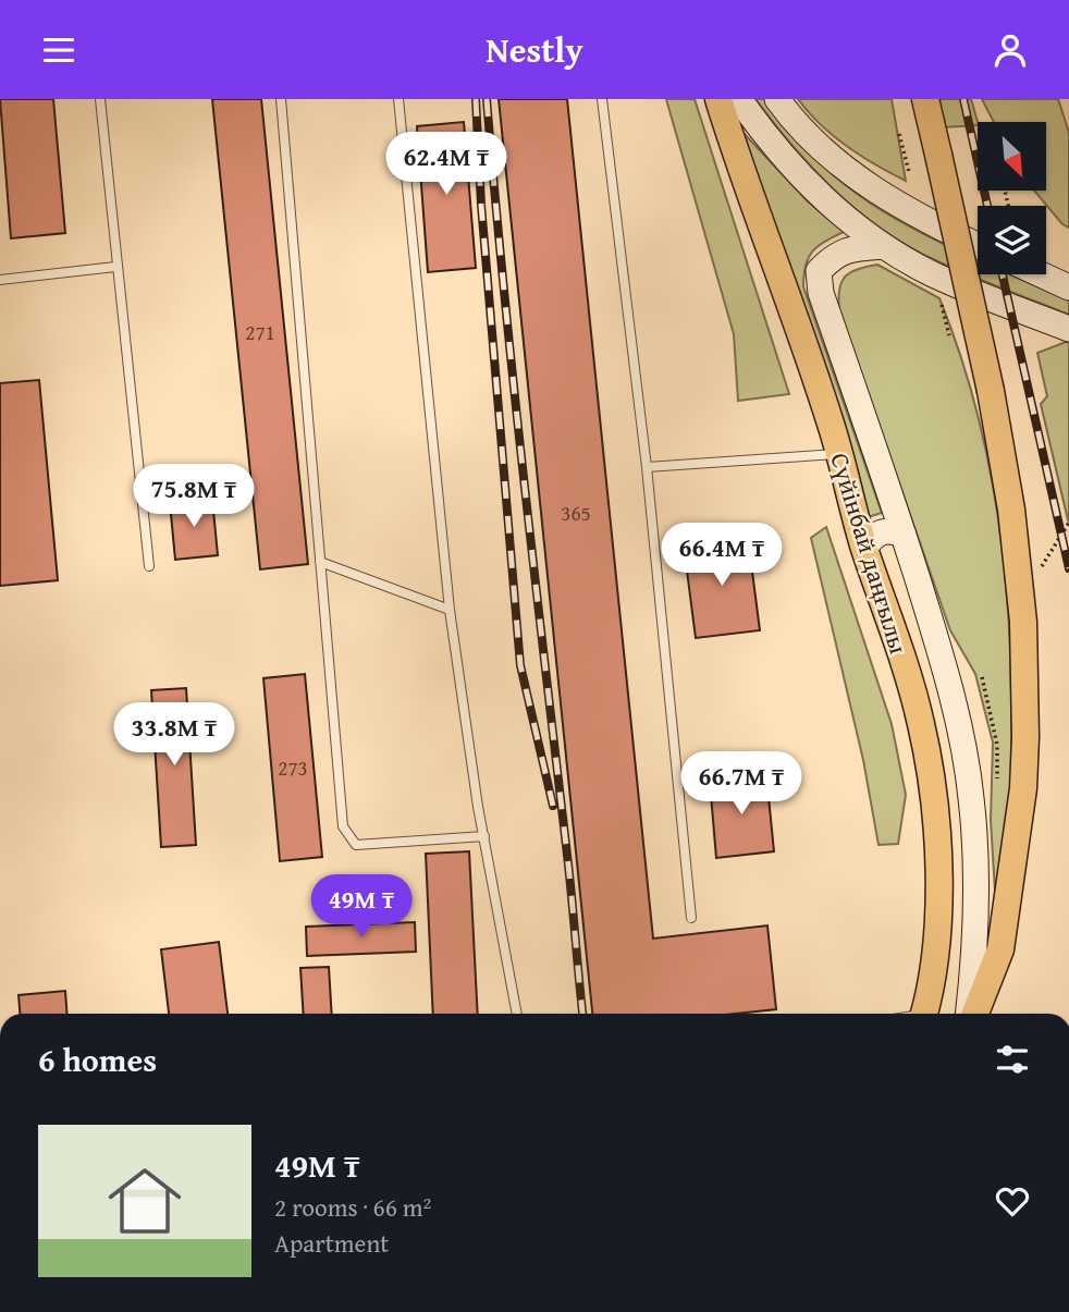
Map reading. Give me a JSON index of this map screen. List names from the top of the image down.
{
  "streets": {
    "main road": ["Сүйінбай даңғылы"]
  },
  "house_numbers": ["271", "365", "273"],
  "north": "bottom right",
  "page": {
    "header": "Nestly",
    "price": [
      "62.4M ₸",
      "75.8M ₸",
      "66.4M ₸",
      "33.8M ₸",
      "66.7M ₸",
      "49M ₸"
    ],
    "heading": "6 homes",
    "list": [
      {
        "name": "49M ₸",
        "note": "2 rooms · 66 m² · Apartment"
      }
    ]
  }
}
